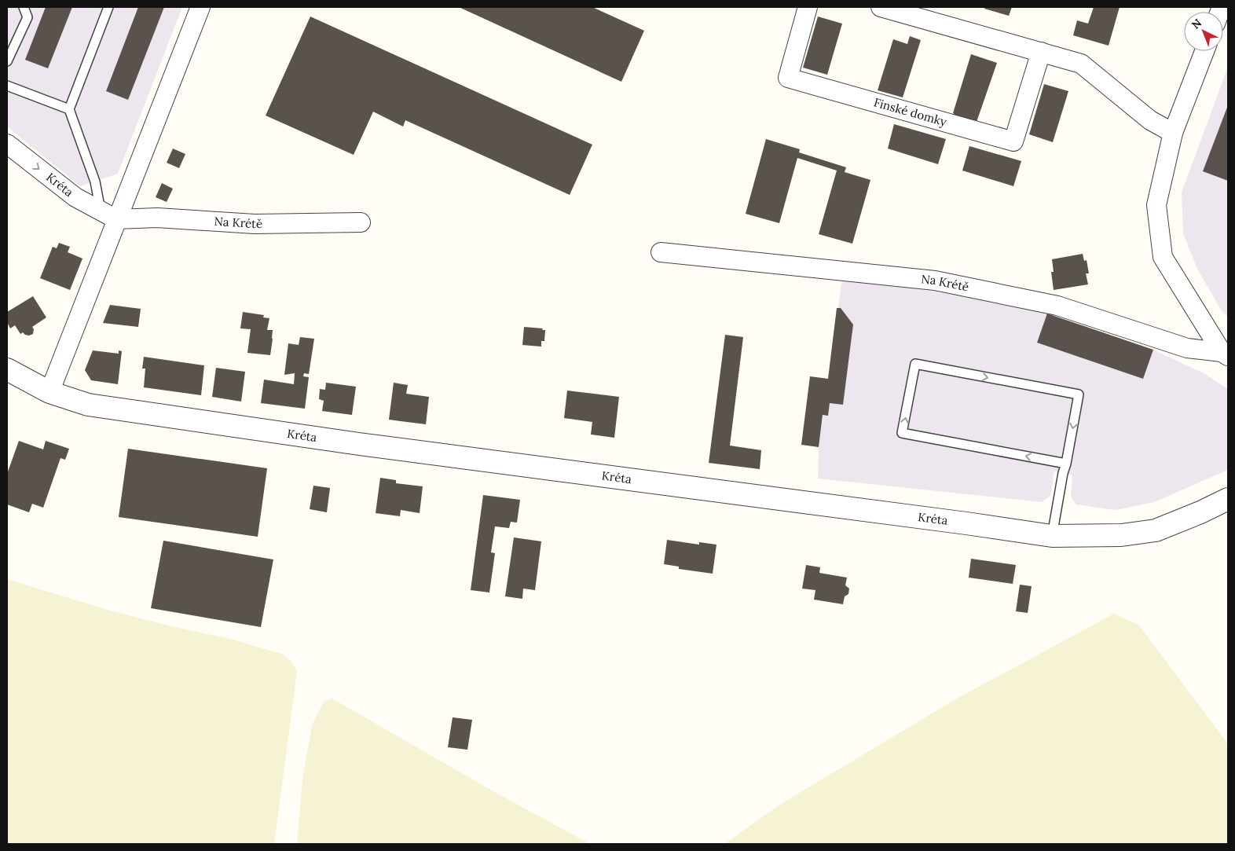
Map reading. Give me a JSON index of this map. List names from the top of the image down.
{
  "streets": {
    "street": ["Finské domky", "Kréta", "Na Krétě"]
  },
  "crossings": [
    ["Kréta", "Na Krétě"]
  ],
  "north": "top left"
}
